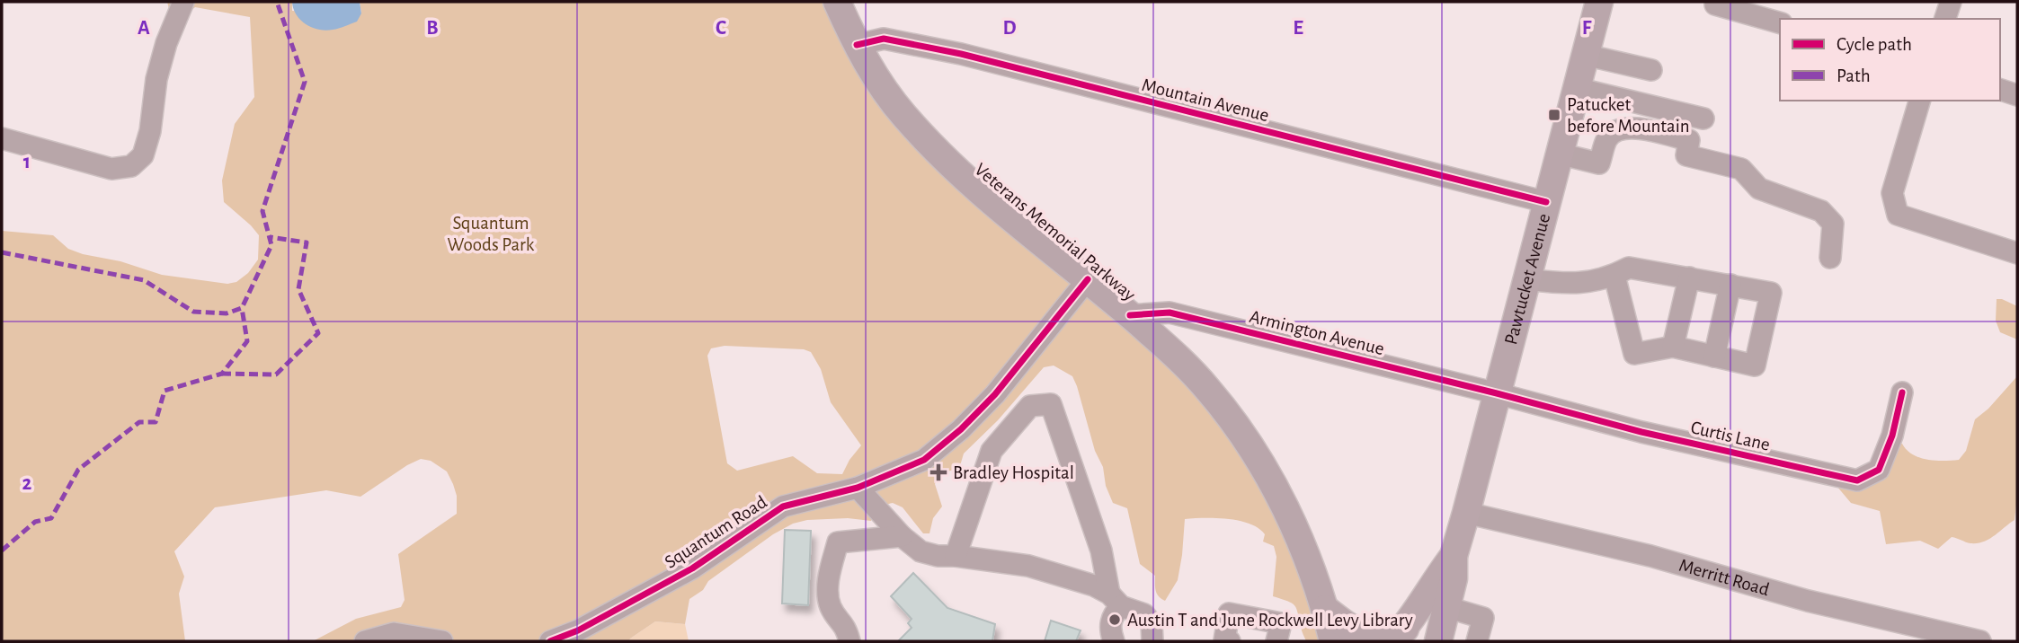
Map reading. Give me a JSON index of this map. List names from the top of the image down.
{
  "streets": {
    "main road": ["Veterans Memorial Parkway", "Pawtucket Avenue"],
    "street": [
      "Mountain Avenue",
      "Armington Avenue",
      "Curtis Lane",
      "Squantum Road",
      "Merritt Road"
    ]
  },
  "crossings": [
    ["Mountain Avenue", "Veterans Memorial Parkway"],
    ["Mountain Avenue", "Pawtucket Avenue"],
    ["Veterans Memorial Parkway", "Armington Avenue"],
    ["Veterans Memorial Parkway", "Squantum Road"],
    ["Pawtucket Avenue", "Armington Avenue"],
    ["Pawtucket Avenue", "Curtis Lane"],
    ["Pawtucket Avenue", "Merritt Road"],
    ["Armington Avenue", "Curtis Lane"]
  ],
  "parks": ["Squantum Woods Park"],
  "places": {
    "transit": ["Patucket before Mountain"],
    "health": ["Bradley Hospital"],
    "other": ["Austin T and June Rockwell Levy Library"]
  },
  "legend": ["Cycle path", "Path"],
  "grid": {
    "columns": [
      "A",
      "B",
      "C",
      "D",
      "E",
      "F"
    ],
    "rows": ["1", "2"]
  }
}
